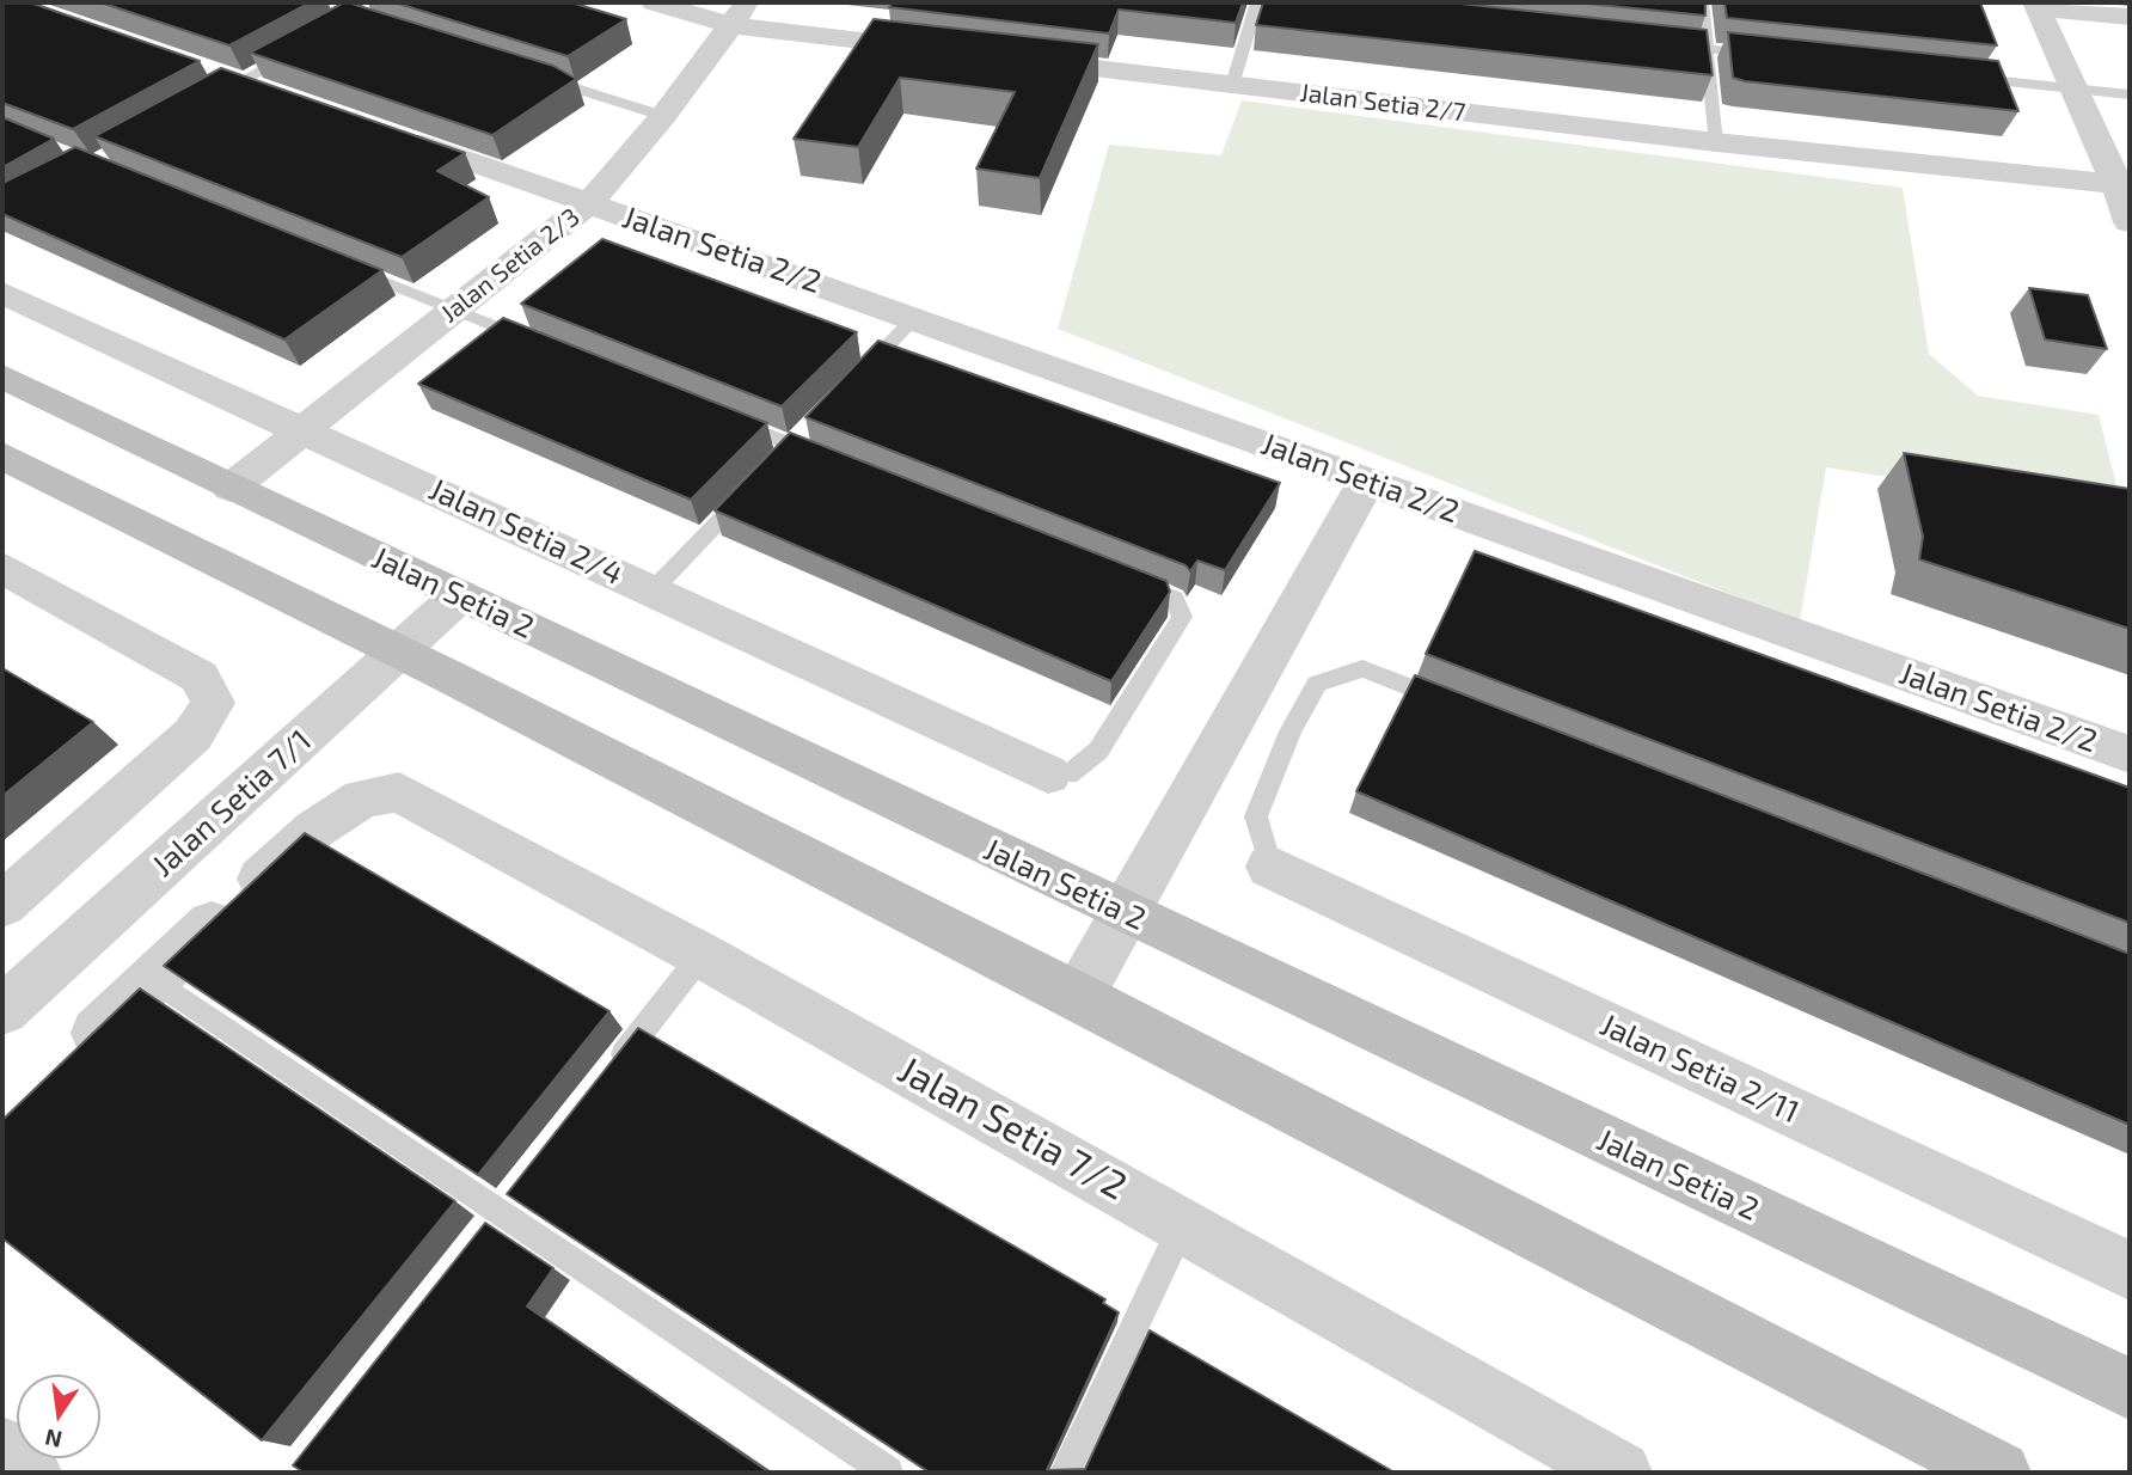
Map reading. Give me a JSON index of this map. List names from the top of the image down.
{
  "streets": {
    "street": [
      "Jalan Setia 2/7",
      "Jalan Setia 2/2",
      "Jalan Setia 2/3",
      "Jalan Setia 2/4",
      "Jalan Setia 2",
      "Jalan Setia 7/1",
      "Jalan Setia 2/11",
      "Jalan Setia 7/2"
    ]
  },
  "crossings": [
    ["Jalan Setia 2/2", "Jalan Setia 2/3"],
    ["Jalan Setia 2/3", "Jalan Setia 2/4"],
    ["Jalan Setia 2/3", "Jalan Setia 2"],
    ["Jalan Setia 2", "Jalan Setia 7/1"]
  ],
  "north": "bottom"
}
